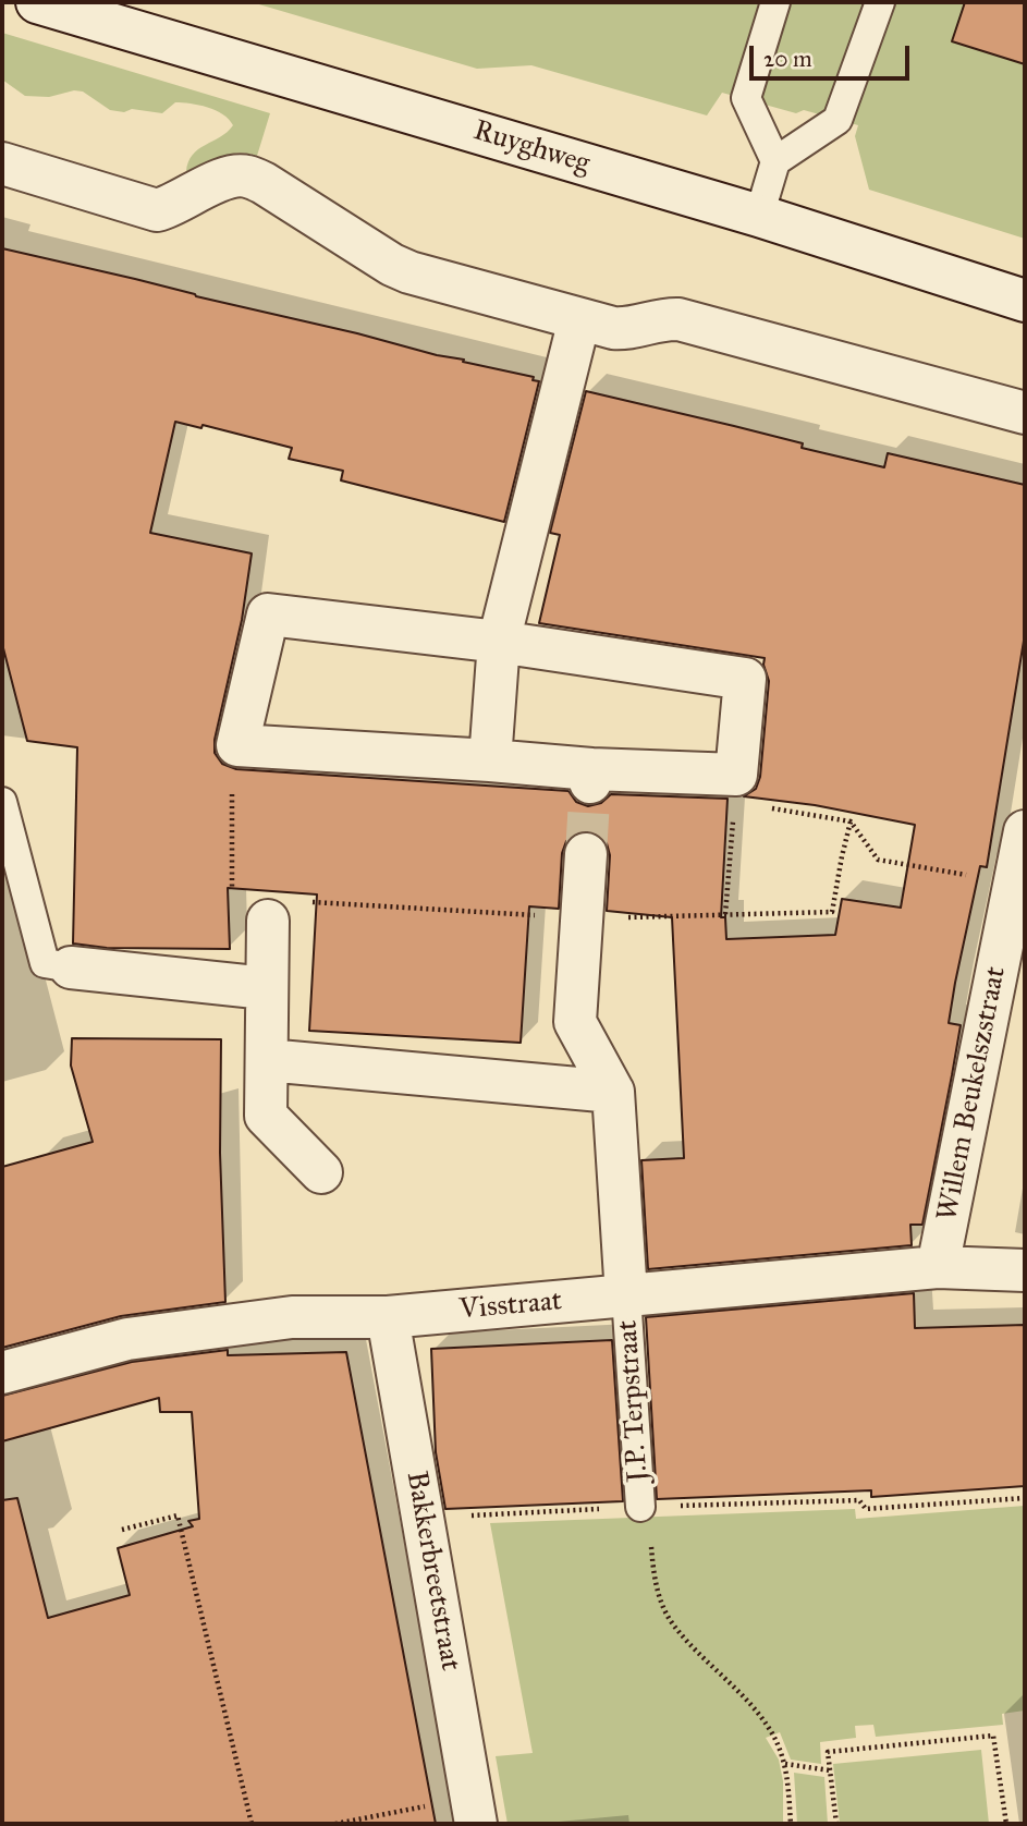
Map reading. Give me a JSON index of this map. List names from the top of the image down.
{
  "streets": {
    "street": [
      "Ruyghweg",
      "Willem Beukelszstraat",
      "Visstraat",
      "Bakkerbreetstraat"
    ],
    "lane": ["J.P. Terpstraat"]
  },
  "crossings": [
    ["Willem Beukelszstraat", "Visstraat"],
    ["Visstraat", "J.P. Terpstraat"],
    ["Visstraat", "Bakkerbreetstraat"]
  ],
  "scale_bar": "20 m"
}
